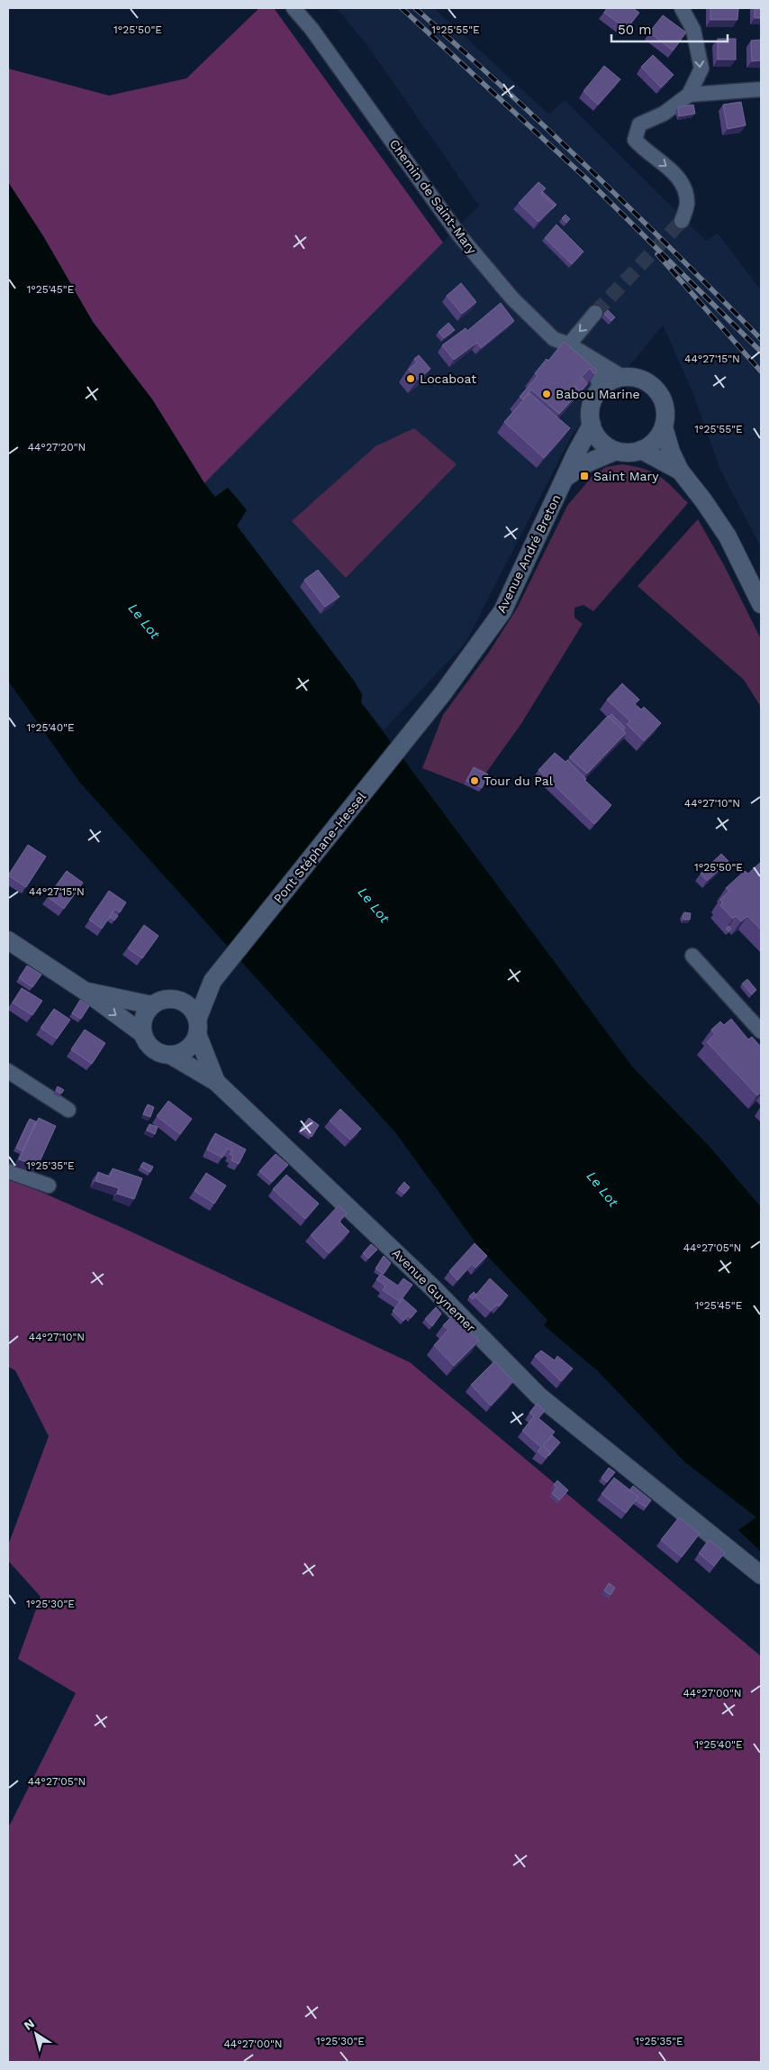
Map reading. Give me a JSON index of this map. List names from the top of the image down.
{
  "streets": {
    "street": [
      "Chemin de Saint-Mary",
      "Avenue André Breton",
      "Pont Stéphane-Hessel",
      "Avenue Guynemer"
    ]
  },
  "crossings": [
    ["Chemin de Saint-Mary", "Avenue André Breton"],
    ["Avenue André Breton", "Pont Stéphane-Hessel"]
  ],
  "water": ["Le Lot"],
  "places": {
    "other": ["Locaboat", "Babou Marine", "Tour du Pal"],
    "transit": ["Saint Mary"]
  },
  "scale_bar": "50 m",
  "north": "top left",
  "coordinates": [
    "1°25'50\"E",
    "1°25'55\"E",
    "1°25'45\"E",
    "44°27'15\"N",
    "44°27'20\"N",
    "1°25'40\"E",
    "44°27'10\"N",
    "1°25'35\"E",
    "44°27'05\"N",
    "1°25'30\"E",
    "44°27'00\"N"
  ]
}
